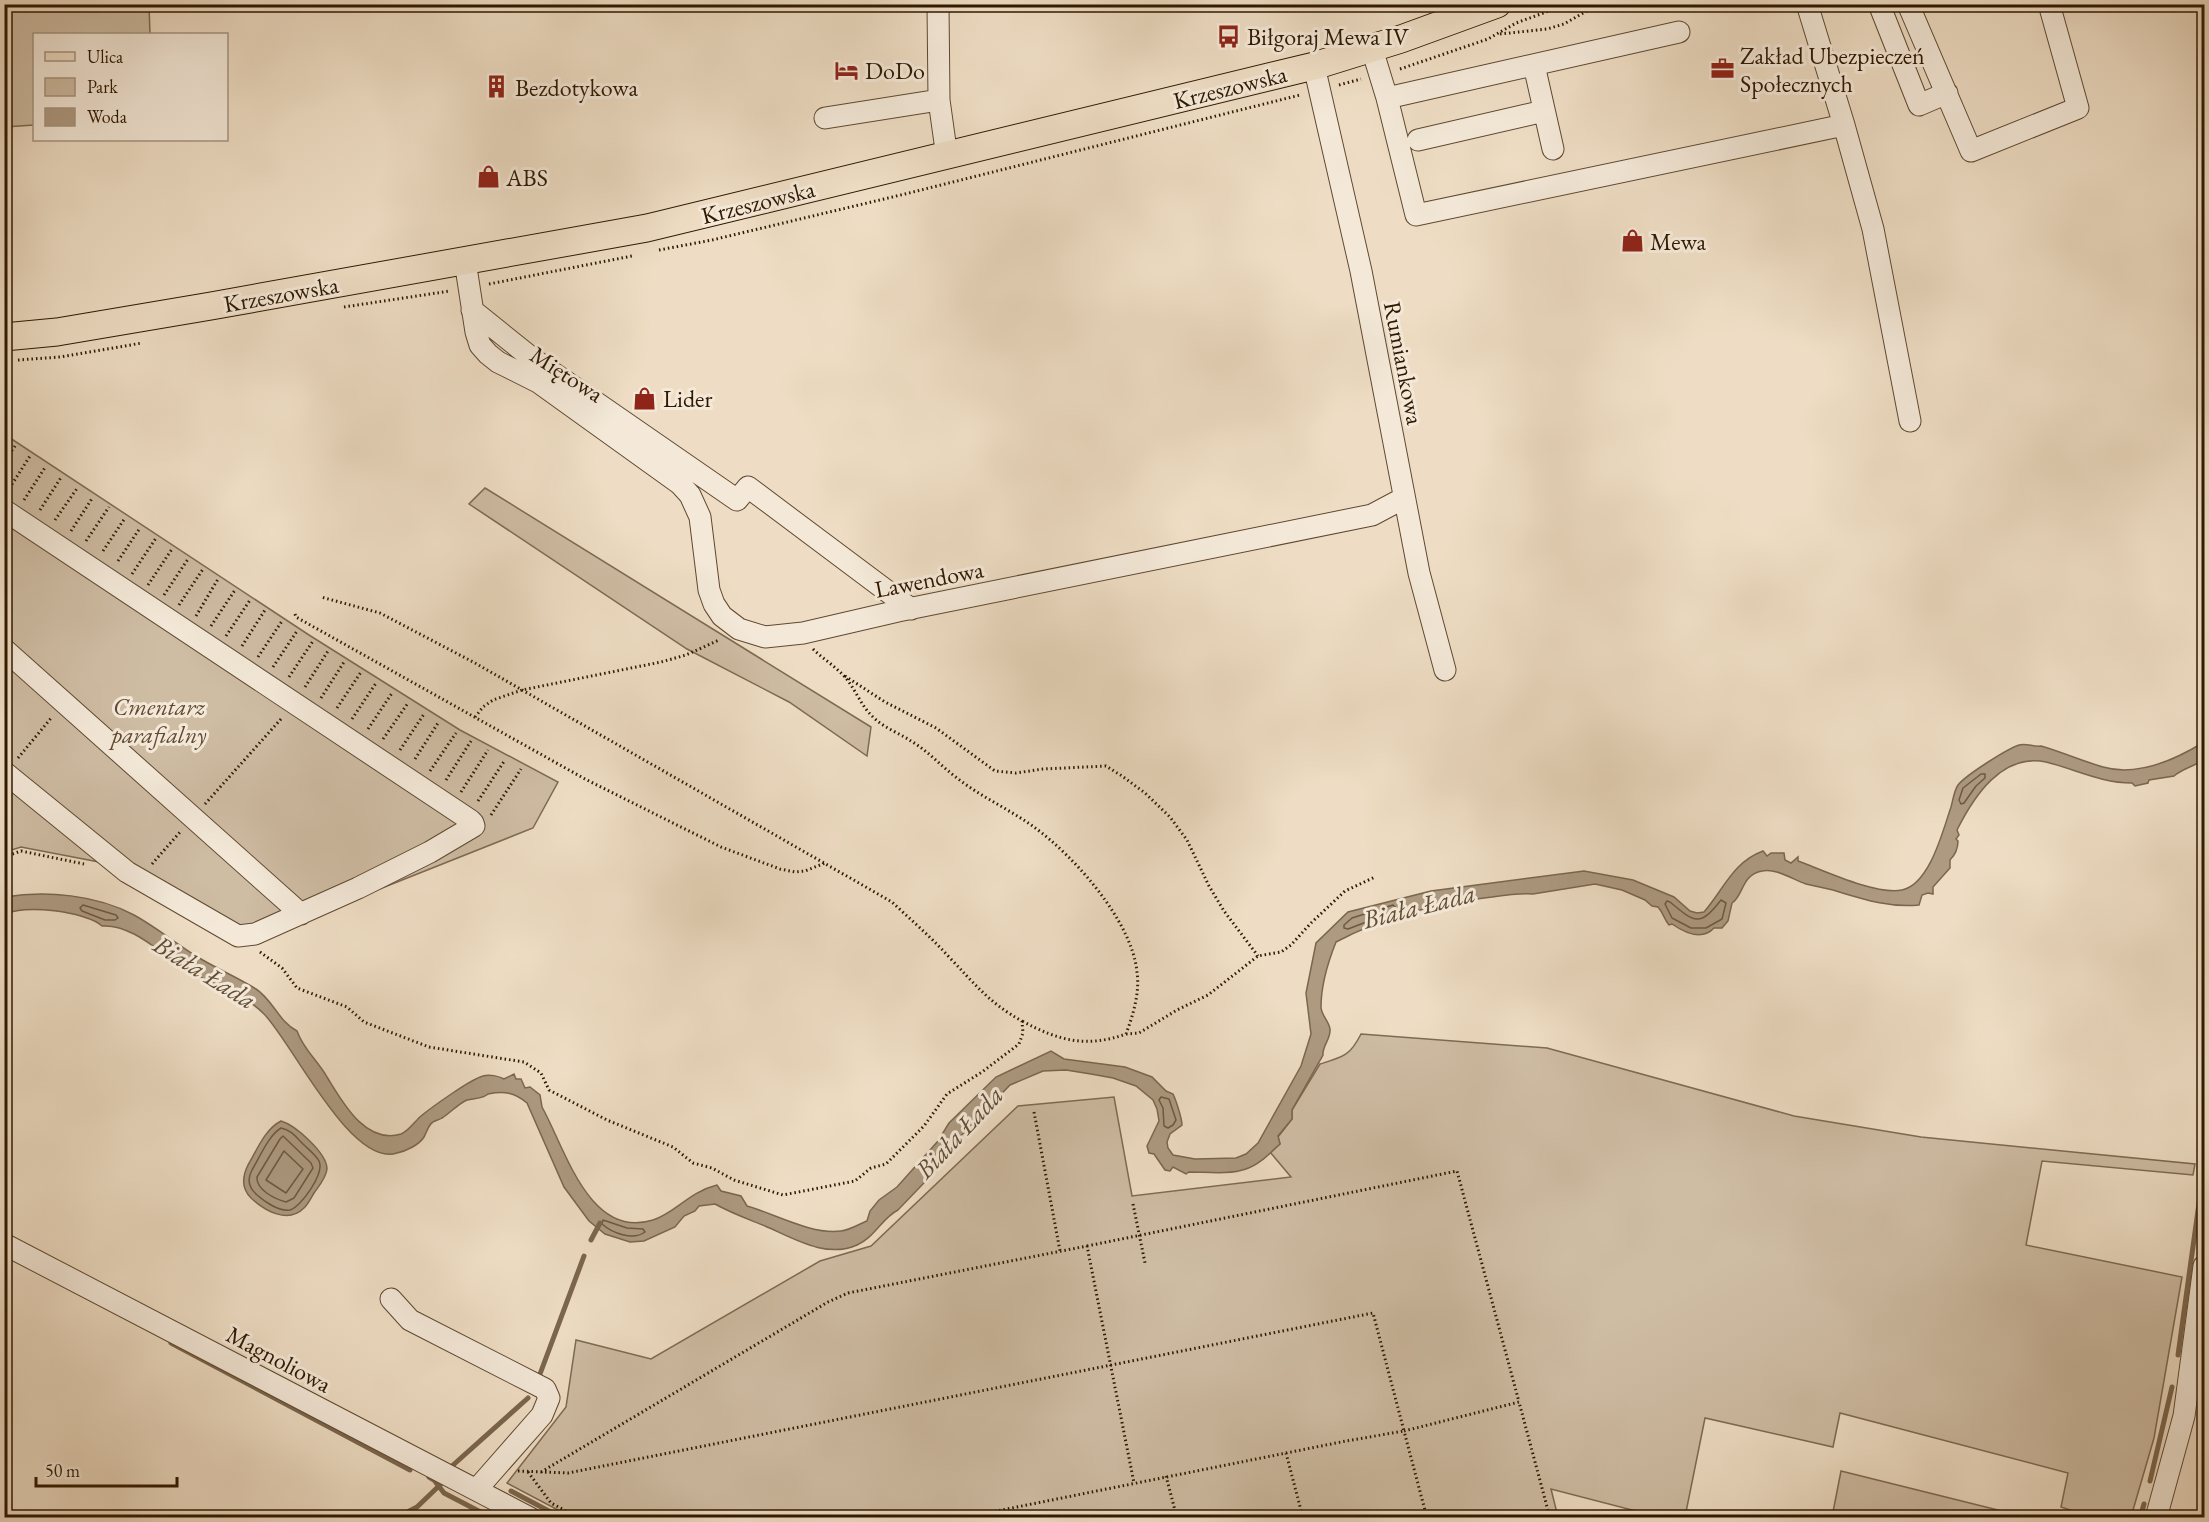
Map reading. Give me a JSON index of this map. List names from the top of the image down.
{
  "streets": {
    "main road": ["Krzeszowska"],
    "street": [
      "Rumiankowa",
      "Miętowa",
      "Lawendowa",
      "Magnoliowa"
    ]
  },
  "crossings": [
    ["Krzeszowska", "Rumiankowa"],
    ["Krzeszowska", "Miętowa"],
    ["Rumiankowa", "Lawendowa"],
    ["Miętowa", "Lawendowa"]
  ],
  "water": ["Biała Łada"],
  "parks": ["Cmentarz parafialny"],
  "places": {
    "bus stop": ["Biłgoraj Mewa IV"],
    "office": ["Zakład Ubezpieczeń Społecznych"],
    "hotel": ["DoDo"],
    "building": ["Bezdotykowa"],
    "shop": ["ABS", "Mewa", "Lider"]
  },
  "legend": ["Ulica", "Park", "Woda"],
  "scale_bar": "50 m"
}
